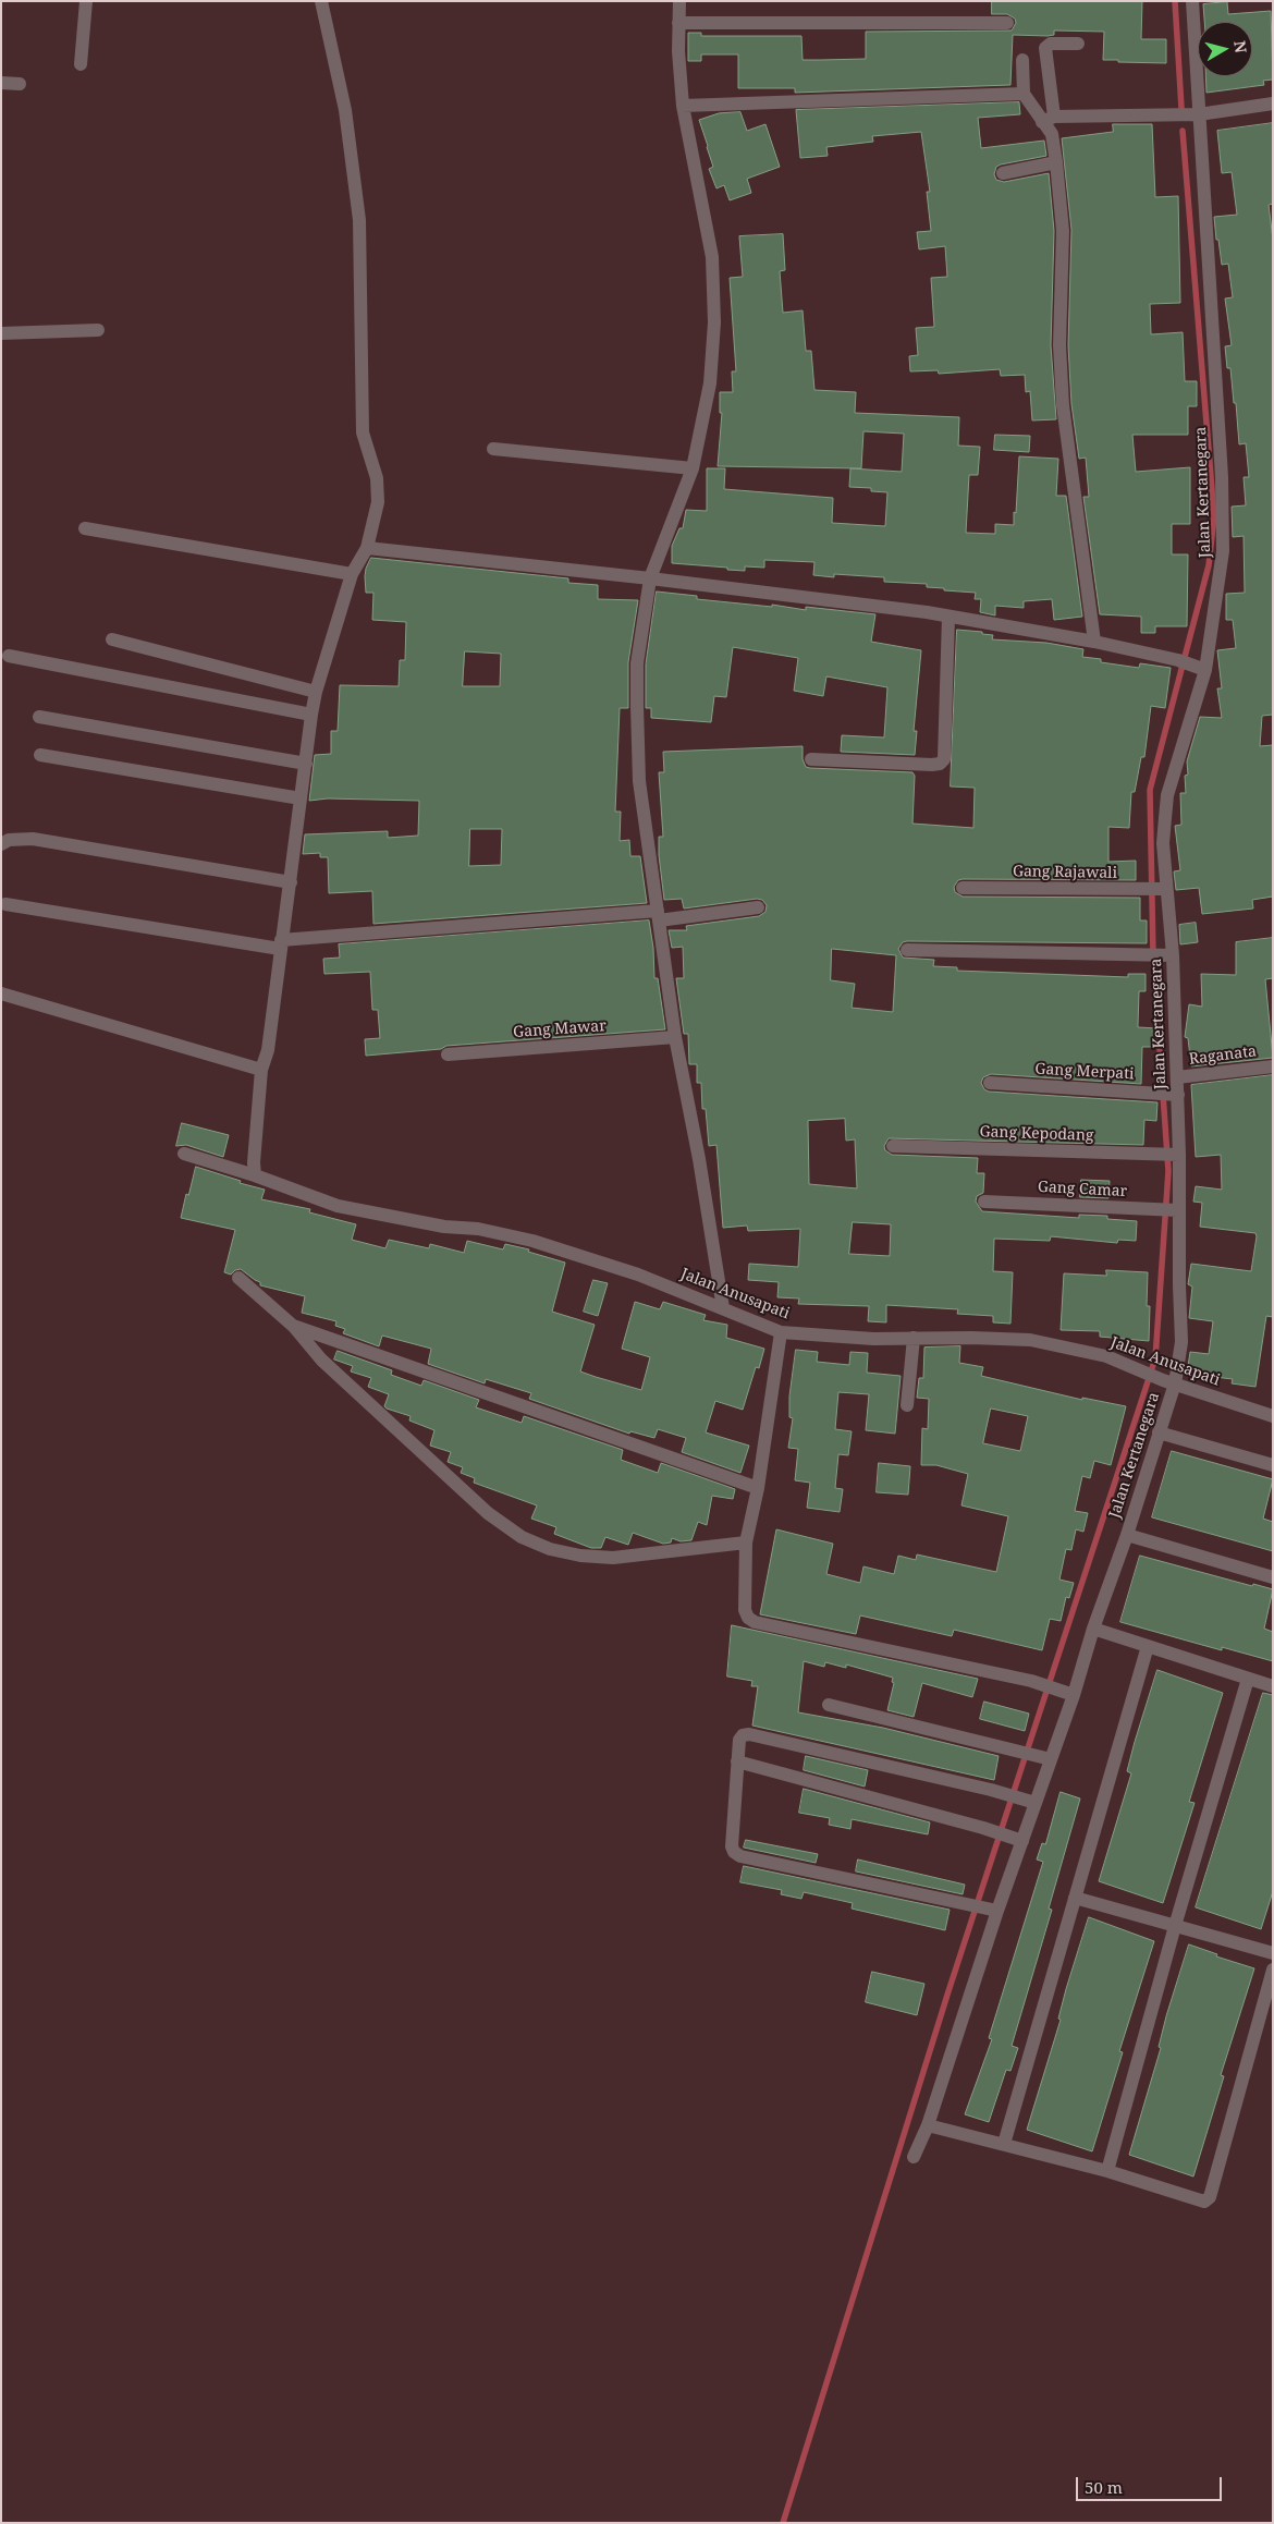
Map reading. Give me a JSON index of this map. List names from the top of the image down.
{
  "streets": {
    "street": [
      "Jalan Kertanegara",
      "Gang Rajawali",
      "Gang Mawar",
      "Raganata",
      "Gang Merpati",
      "Gang Kepodang",
      "Gang Camar",
      "Jalan Anusapati"
    ]
  },
  "crossings": [
    ["Jalan Kertanegara", "Gang Rajawali"],
    ["Jalan Kertanegara", "Raganata"],
    ["Jalan Kertanegara", "Gang Merpati"],
    ["Jalan Kertanegara", "Gang Kepodang"],
    ["Jalan Kertanegara", "Gang Camar"],
    ["Jalan Kertanegara", "Jalan Anusapati"]
  ],
  "scale_bar": "50 m",
  "north": "right"
}
